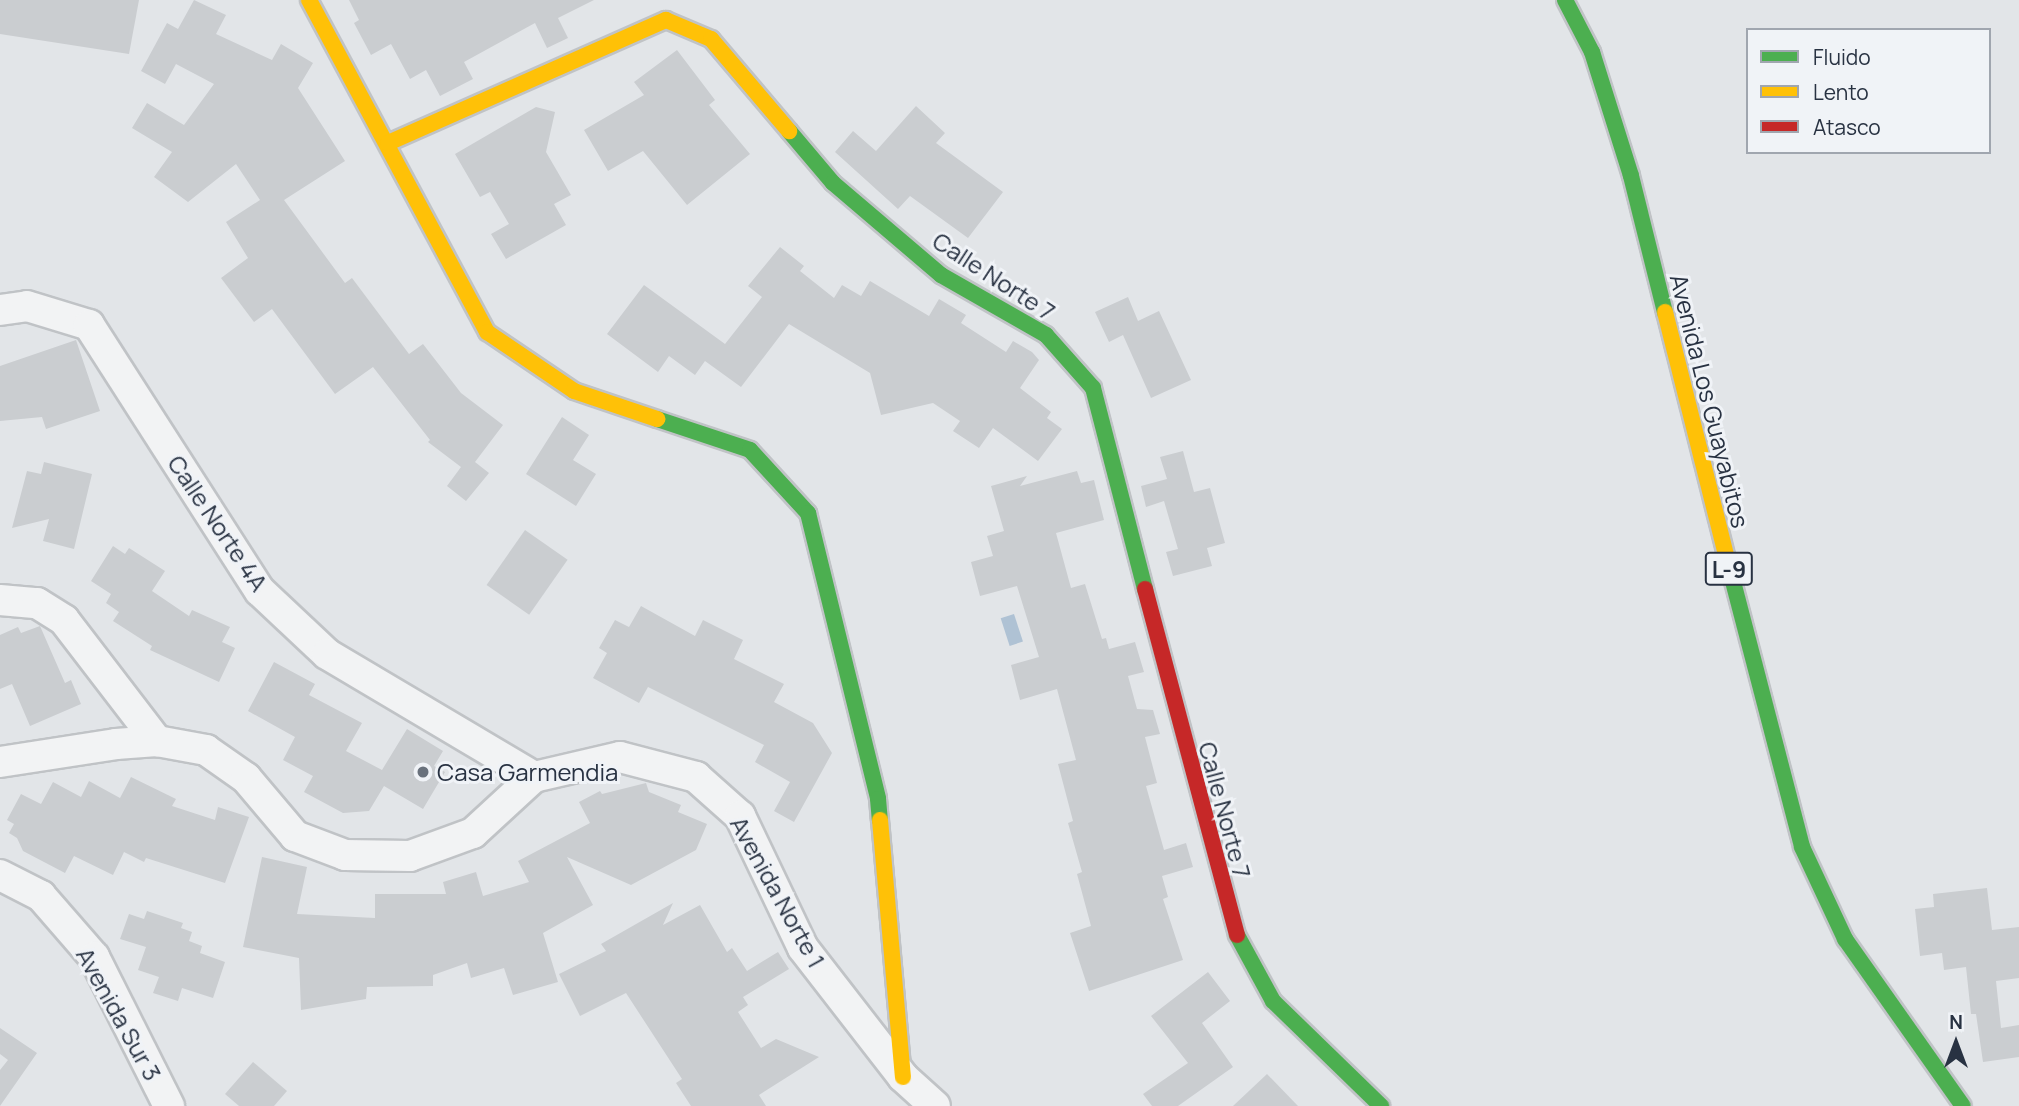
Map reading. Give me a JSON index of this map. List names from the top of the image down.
{
  "streets": {
    "street": [
      "Calle Norte 7",
      "Avenida Los Guayabitos",
      "Calle Norte 4A",
      "L-9",
      "Avenida Norte 1",
      "Avenida Sur 3"
    ]
  },
  "crossings": [
    ["Calle Norte 4A", "Avenida Norte 1"]
  ],
  "places": ["Casa Garmendia"],
  "legend": ["Fluido", "Lento", "Atasco"],
  "north": "top"
}
